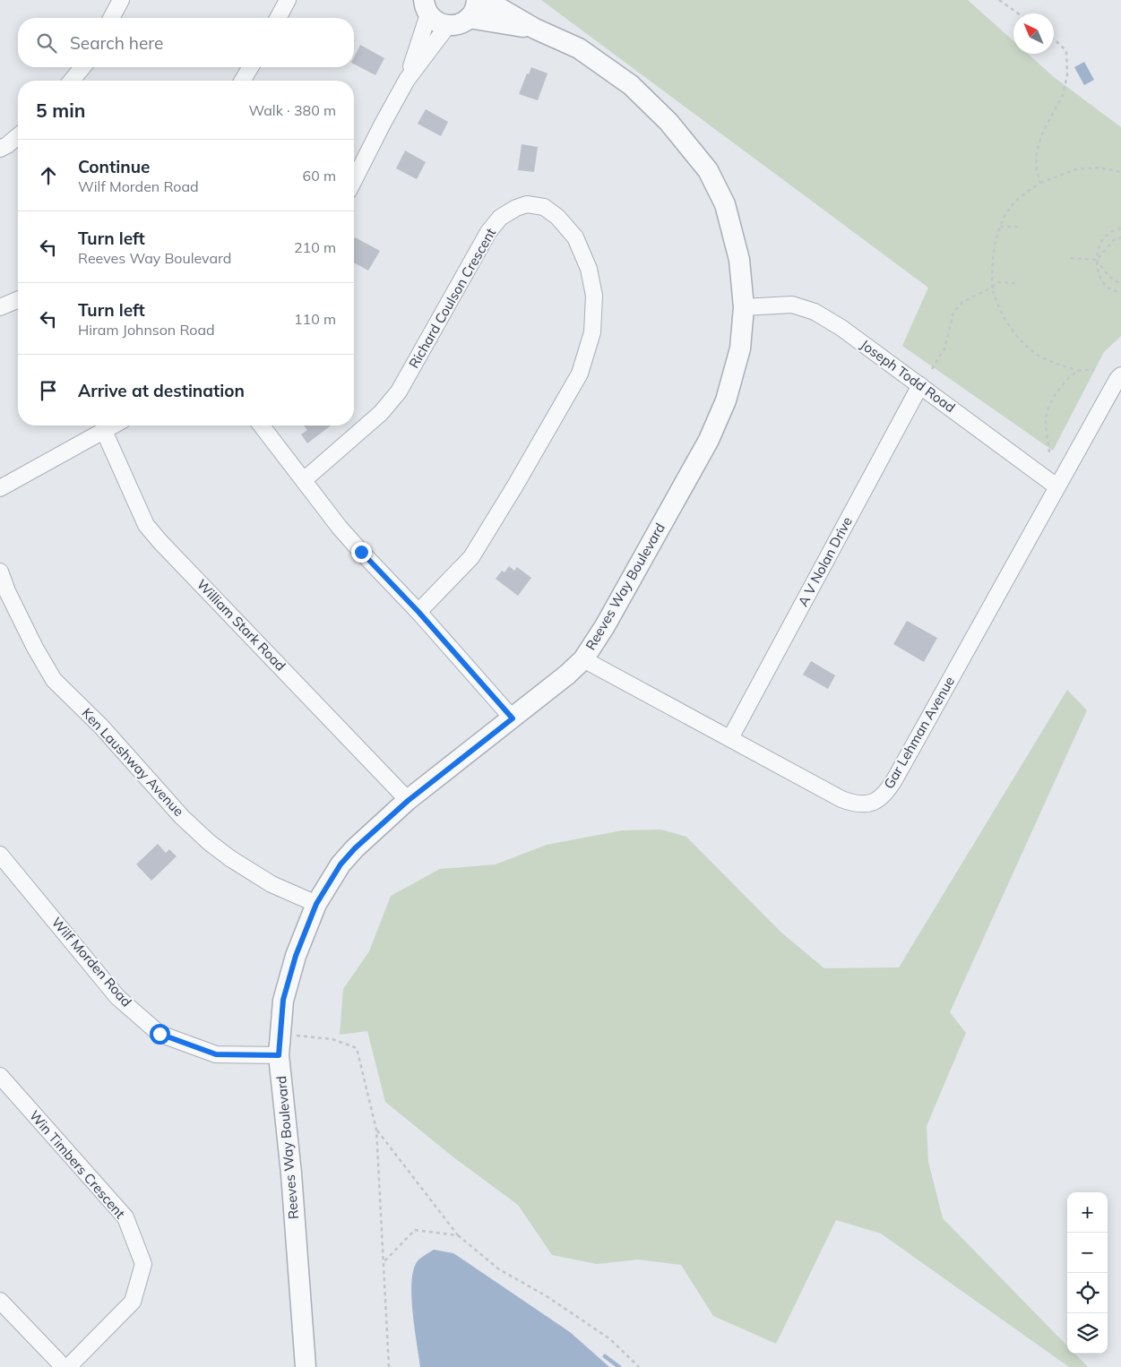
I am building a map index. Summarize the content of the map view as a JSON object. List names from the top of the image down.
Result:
{
  "streets": {
    "street": [
      "Richard Coulson Crescent",
      "Joseph Todd Road",
      "A V Nolan Drive",
      "Reeves Way Boulevard",
      "William Stark Road",
      "Gar Lehman Avenue",
      "Ken Laushway Avenue",
      "Wilf Morden Road",
      "Win Timbers Crescent"
    ]
  },
  "crossings": [
    ["Joseph Todd Road", "A V Nolan Drive"],
    ["Joseph Todd Road", "Reeves Way Boulevard"],
    ["Joseph Todd Road", "Gar Lehman Avenue"],
    ["A V Nolan Drive", "Gar Lehman Avenue"],
    ["Reeves Way Boulevard", "William Stark Road"],
    ["Reeves Way Boulevard", "Gar Lehman Avenue"],
    ["Reeves Way Boulevard", "Ken Laushway Avenue"],
    ["Reeves Way Boulevard", "Wilf Morden Road"]
  ],
  "north": "top left",
  "page": {
    "search": "Search here",
    "heading": ["5 min", "Walk · 380 m"],
    "list": [
      ["Continue", "Wilf Morden Road", "60 m"],
      ["Turn left", "Reeves Way Boulevard", "210 m"],
      ["Turn left", "Hiram Johnson Road", "110 m"],
      "Arrive at destination"
    ],
    "map_buttons": ["+", "−"]
  }
}
